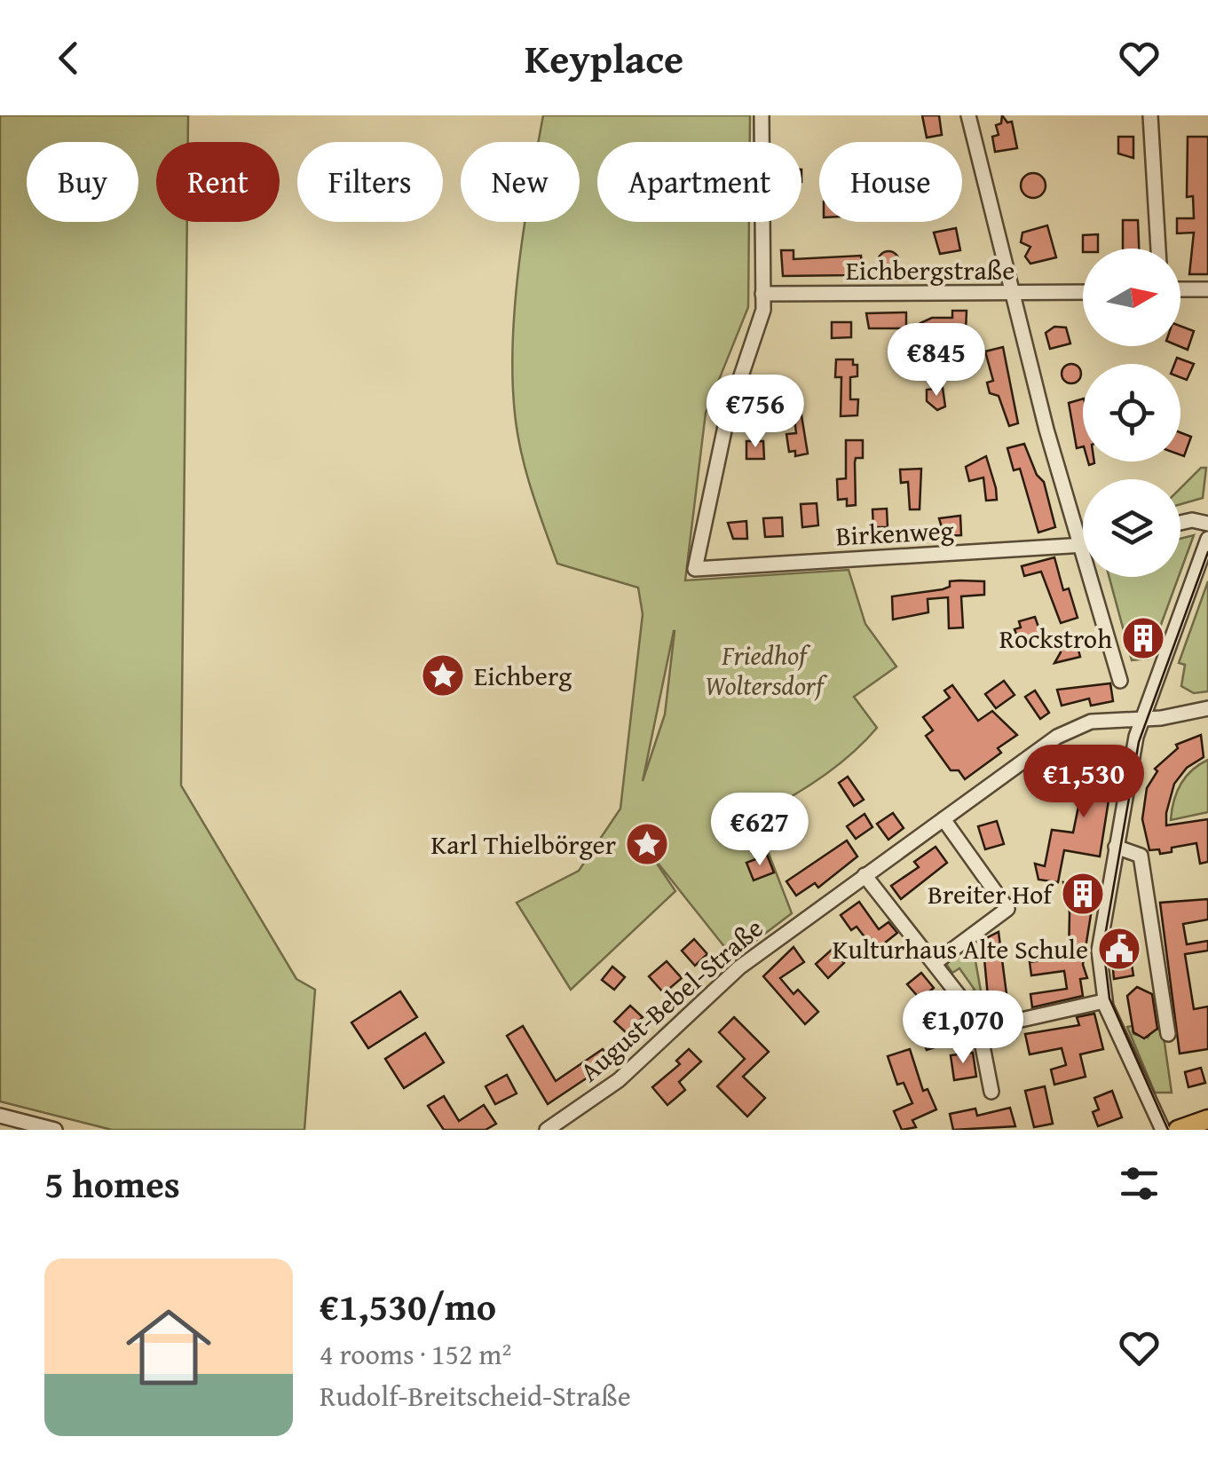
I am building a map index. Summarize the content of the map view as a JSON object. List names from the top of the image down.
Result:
{
  "streets": {
    "street": ["Eichbergstraße", "Birkenweg", "August-Bebel-Straße"]
  },
  "crossings": [
    ["Eichbergstraße", "Birkenweg"]
  ],
  "parks": ["Friedhof Woltersdorf"],
  "places": {
    "building": ["Rockstroh", "Breiter Hof"],
    "place": ["Eichberg", "Karl Thielbörger"],
    "public building": ["Kulturhaus Alte Schule"]
  },
  "north": "right",
  "page": {
    "header": "Keyplace",
    "chip": [
      "Buy",
      "Rent",
      "Filters",
      "New",
      "Apartment",
      "House"
    ],
    "price": [
      "€845",
      "€756",
      "€1,530",
      "€627",
      "€1,070"
    ],
    "heading": "5 homes",
    "list": [
      {
        "name": "€1,530/mo",
        "note": "4 rooms · 152 m² · Rudolf-Breitscheid-Straße"
      }
    ]
  }
}
